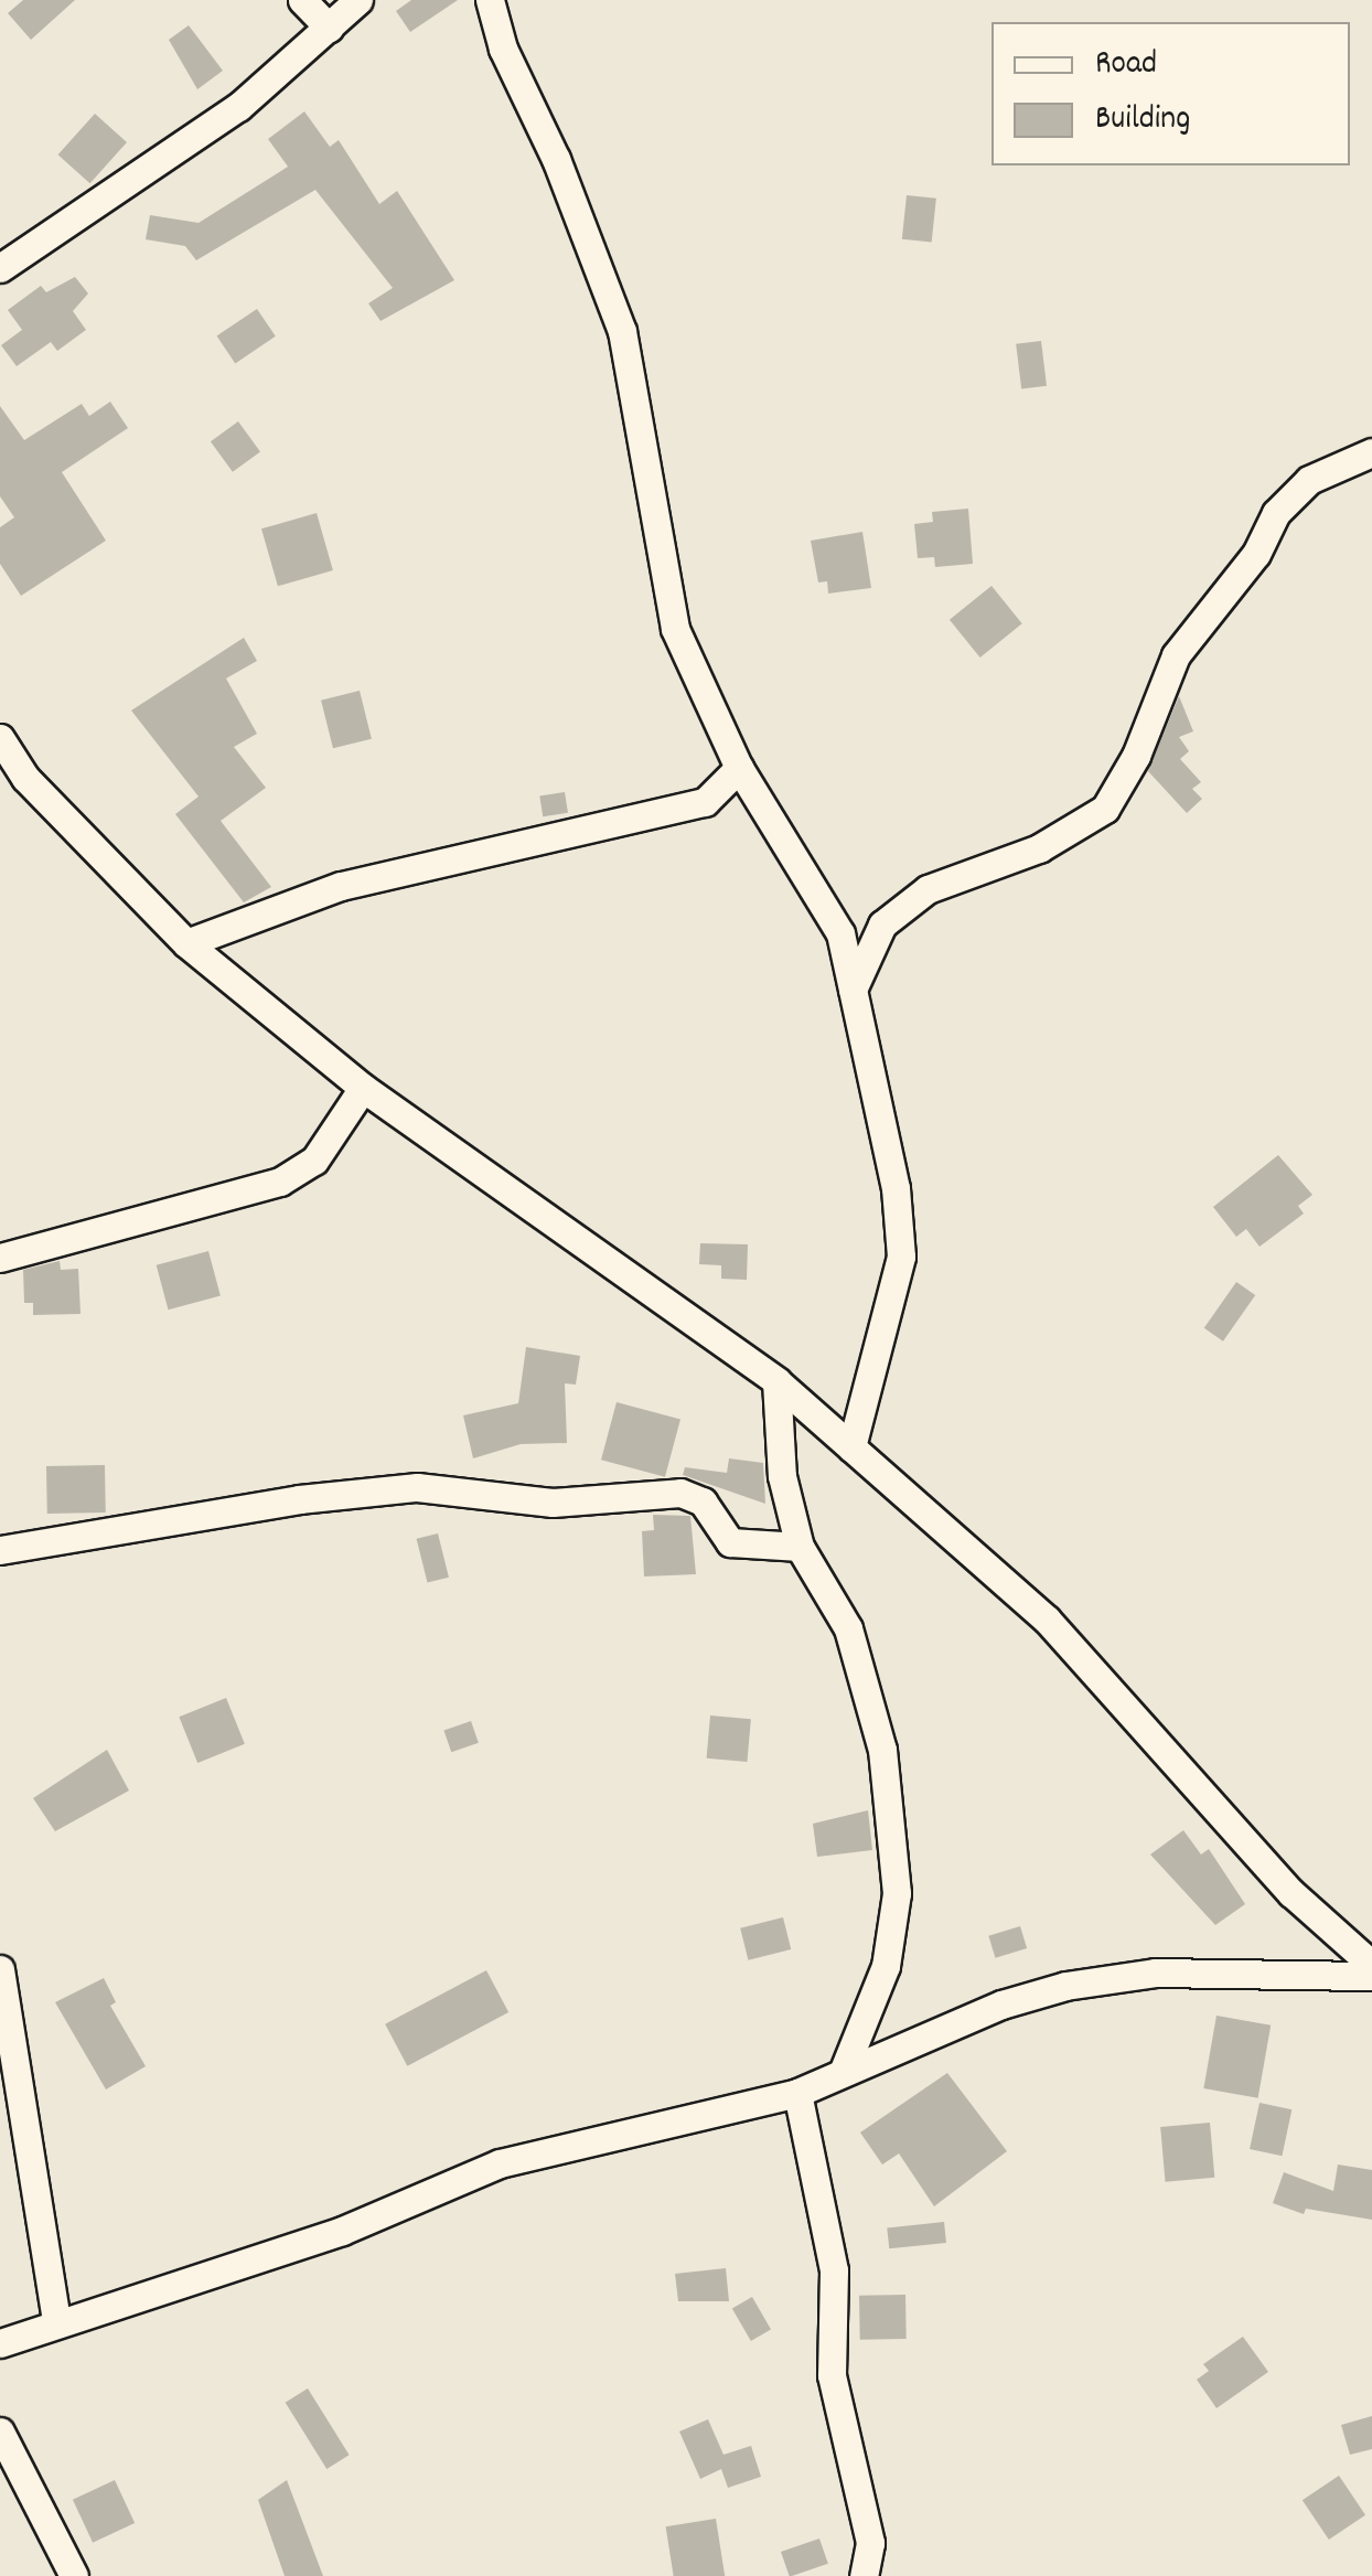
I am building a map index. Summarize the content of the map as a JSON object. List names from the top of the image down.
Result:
{
  "legend": ["Road", "Building"]
}
